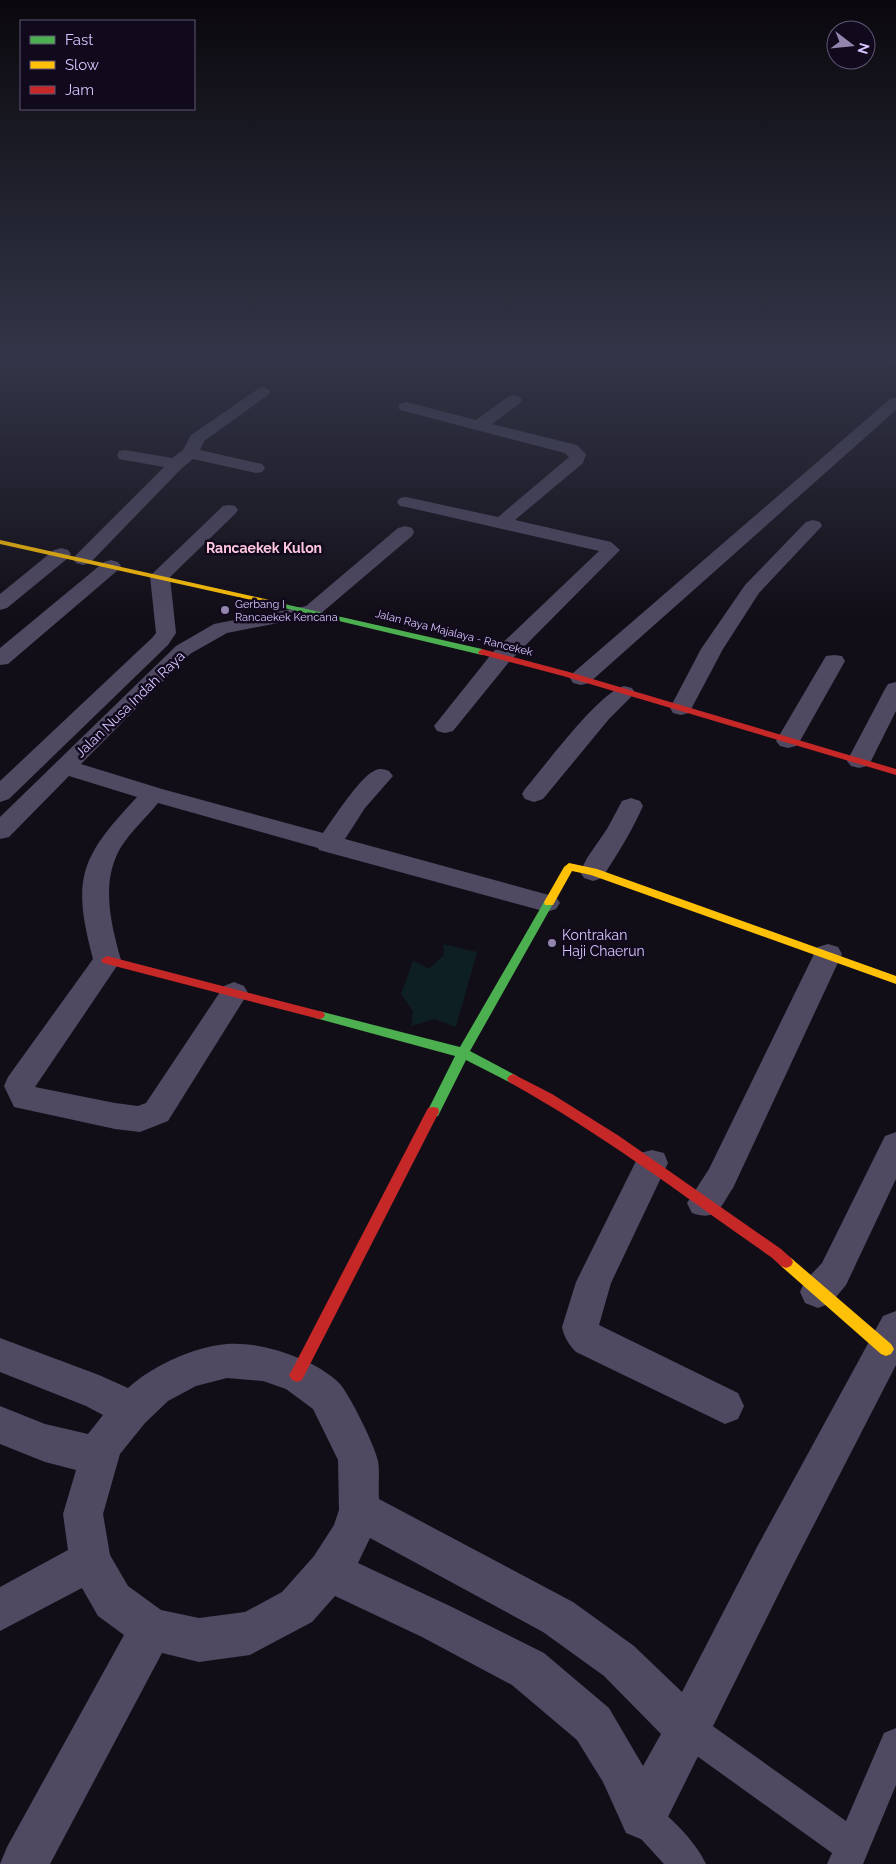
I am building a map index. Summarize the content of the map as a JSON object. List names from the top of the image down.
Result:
{
  "streets": {
    "street": ["Jalan Raya Majalaya - Rancekek", "Jalan Nusa Indah Raya"]
  },
  "crossings": [
    ["Jalan Raya Majalaya - Rancekek", "Jalan Nusa Indah Raya"]
  ],
  "districts": ["Rancaekek Kulon"],
  "places": ["Gerbang I Rancaekek Kencana", "Kontrakan Haji Chaerun"],
  "legend": ["Fast", "Slow", "Jam"],
  "north": "right"
}
